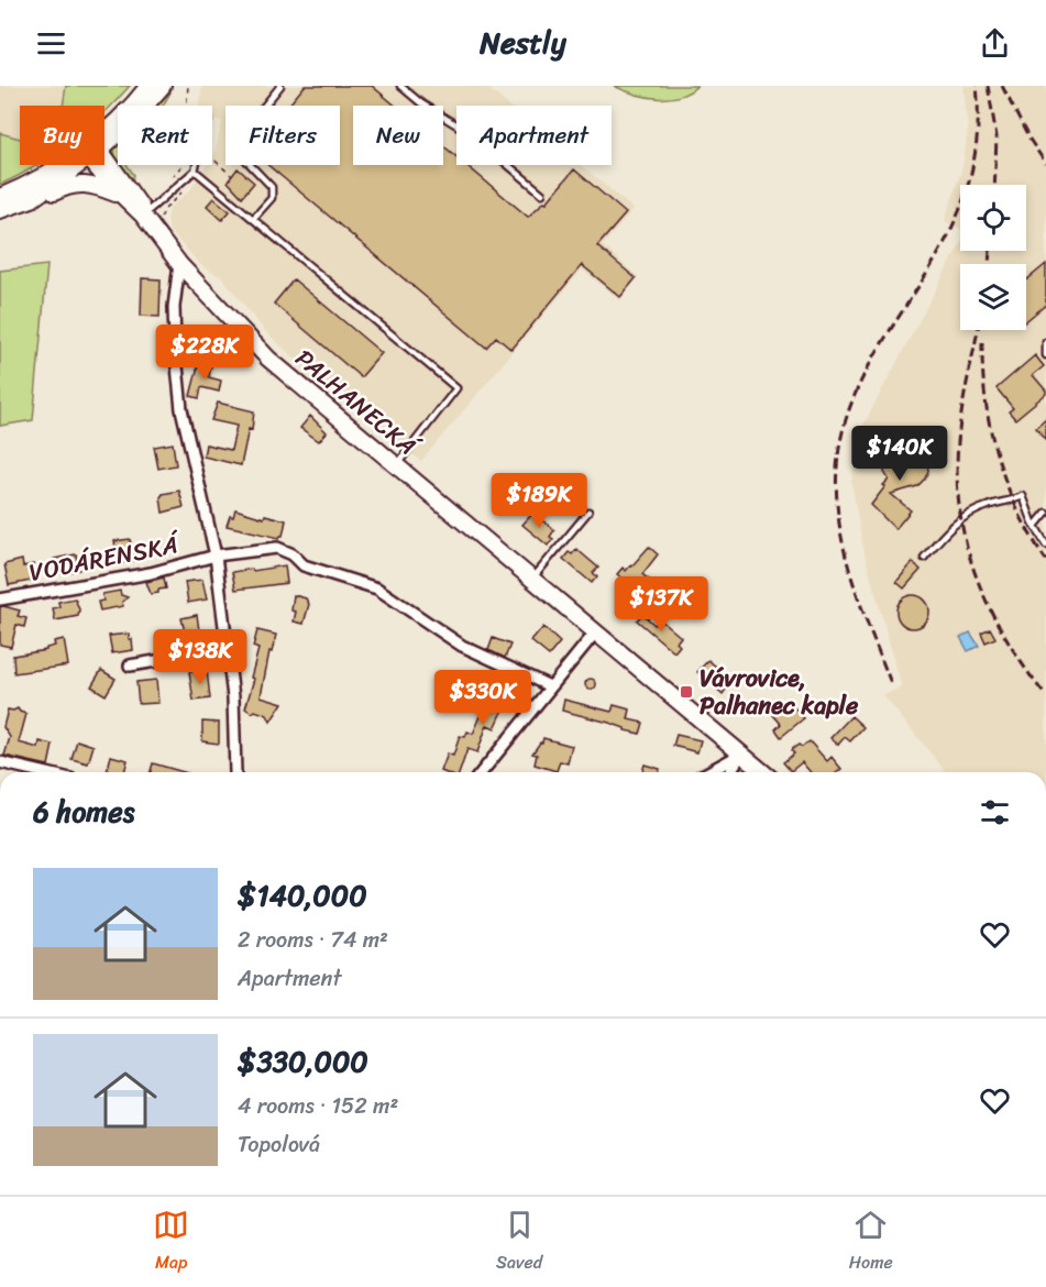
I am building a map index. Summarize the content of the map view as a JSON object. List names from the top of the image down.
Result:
{
  "streets": {
    "street": ["PALHANECKÁ", "VODÁRENSKÁ"]
  },
  "crossings": [
    ["PALHANECKÁ", "VODÁRENSKÁ"]
  ],
  "places": {
    "transit": ["Vávrovice, Palhanec kaple"]
  },
  "page": {
    "header": "Nestly",
    "chip": [
      "Buy",
      "Rent",
      "Filters",
      "New",
      "Apartment"
    ],
    "price": [
      "$228K",
      "$140K",
      "$189K",
      "$137K",
      "$138K",
      "$330K"
    ],
    "heading": "6 homes",
    "list": [
      {
        "name": "$140,000",
        "note": "2 rooms · 74 m² · Apartment"
      },
      {
        "name": "$330,000",
        "note": "4 rooms · 152 m² · Topolová"
      }
    ],
    "tabs": ["Map", "Saved", "Home"]
  }
}
